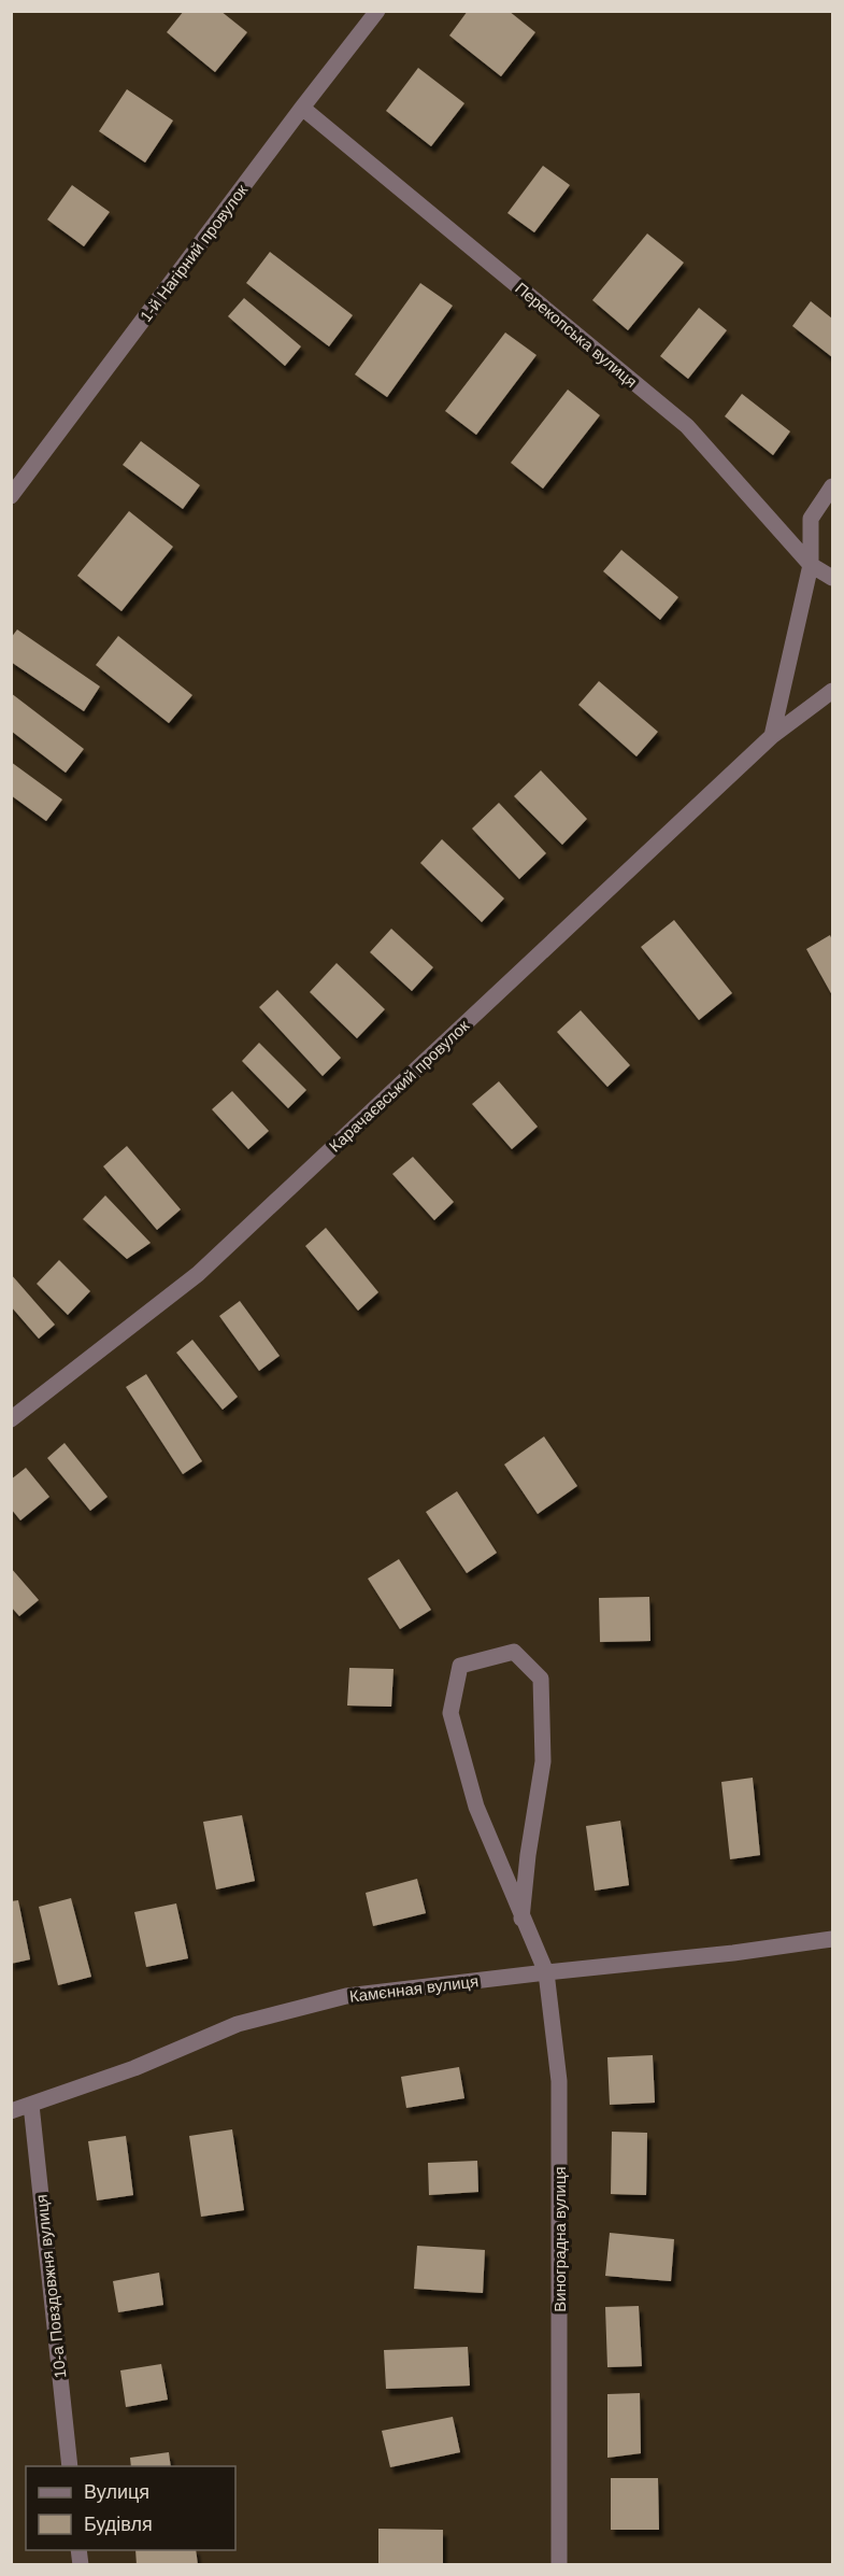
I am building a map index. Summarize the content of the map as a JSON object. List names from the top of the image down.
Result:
{
  "streets": {
    "street": [
      "1-й Нагірний провулок",
      "Перекопська вулиця",
      "Карачаєвський провулок",
      "Камєнная вулиця",
      "Виноградна вулиця",
      "10-а Повздовжня вулиця"
    ]
  },
  "crossings": [
    ["1-й Нагірний провулок", "Перекопська вулиця"],
    ["Камєнная вулиця", "Виноградна вулиця"],
    ["Камєнная вулиця", "10-а Повздовжня вулиця"]
  ],
  "legend": ["Вулиця", "Будівля"]
}
